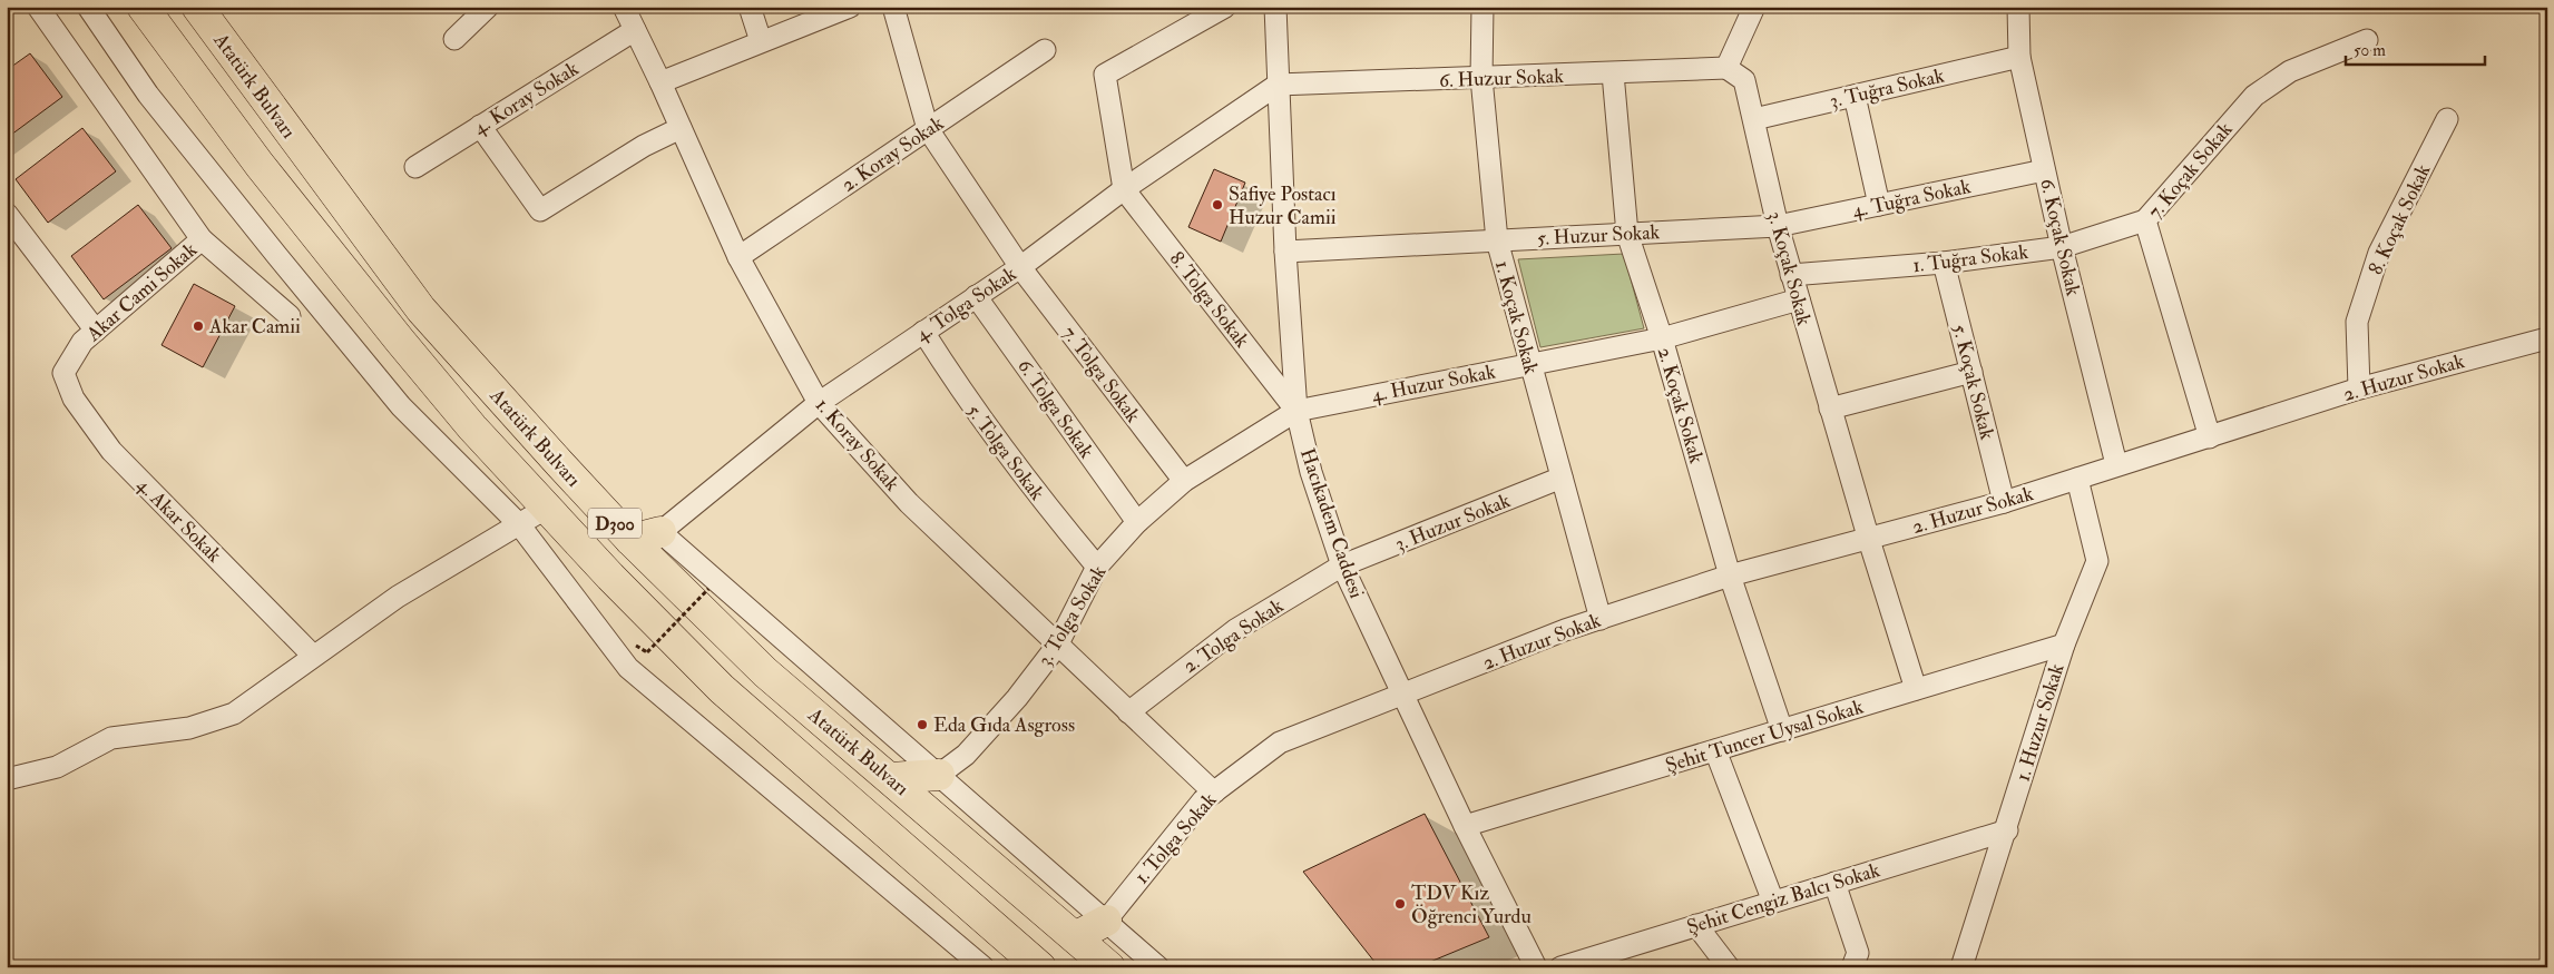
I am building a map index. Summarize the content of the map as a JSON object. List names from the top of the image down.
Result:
{
  "streets": {
    "highway": ["Atatürk Bulvarı", "D300"],
    "street": [
      "6. Huzur Sokak",
      "3. Tuğra Sokak",
      "4. Koray Sokak",
      "2. Koray Sokak",
      "7. Koçak Sokak",
      "4. Tuğra Sokak",
      "8. Koçak Sokak",
      "5. Huzur Sokak",
      "6. Koçak Sokak",
      "1. Tuğra Sokak",
      "3. Koçak Sokak",
      "Akar Cami Sokak",
      "8. Tolga Sokak",
      "4. Tolga Sokak",
      "1. Koçak Sokak",
      "7. Tolga Sokak",
      "2. Huzur Sokak",
      "5. Koçak Sokak",
      "4. Huzur Sokak",
      "2. Koçak Sokak",
      "6. Tolga Sokak",
      "1. Koray Sokak",
      "5. Tolga Sokak",
      "4. Akar Sokak",
      "3. Huzur Sokak",
      "Hacıkadem Caddesi",
      "3. Tolga Sokak",
      "2. Tolga Sokak",
      "1. Huzur Sokak",
      "Şehit Tuncer Uysal Sokak",
      "1. Tolga Sokak",
      "Şehit Cengiz Balcı Sokak"
    ]
  },
  "crossings": [
    ["6. Huzur Sokak", "3. Koçak Sokak"],
    ["6. Huzur Sokak", "4. Tolga Sokak"],
    ["6. Huzur Sokak", "1. Koçak Sokak"],
    ["6. Huzur Sokak", "2. Koçak Sokak"],
    ["6. Huzur Sokak", "Hacıkadem Caddesi"],
    ["3. Tuğra Sokak", "6. Koçak Sokak"],
    ["3. Tuğra Sokak", "3. Koçak Sokak"],
    ["4. Koray Sokak", "1. Koray Sokak"],
    ["2. Koray Sokak", "7. Tolga Sokak"],
    ["2. Koray Sokak", "1. Koray Sokak"],
    ["7. Koçak Sokak", "1. Tuğra Sokak"],
    ["7. Koçak Sokak", "2. Huzur Sokak"],
    ["4. Tuğra Sokak", "5. Huzur Sokak"],
    ["4. Tuğra Sokak", "6. Koçak Sokak"],
    ["4. Tuğra Sokak", "3. Koçak Sokak"],
    ["8. Koçak Sokak", "2. Huzur Sokak"],
    ["5. Huzur Sokak", "3. Koçak Sokak"],
    ["5. Huzur Sokak", "1. Koçak Sokak"],
    ["5. Huzur Sokak", "2. Koçak Sokak"],
    ["5. Huzur Sokak", "Hacıkadem Caddesi"],
    ["6. Koçak Sokak", "1. Tuğra Sokak"],
    ["6. Koçak Sokak", "2. Huzur Sokak"],
    ["1. Tuğra Sokak", "3. Koçak Sokak"],
    ["1. Tuğra Sokak", "5. Koçak Sokak"],
    ["3. Koçak Sokak", "2. Huzur Sokak"],
    ["3. Koçak Sokak", "4. Huzur Sokak"],
    ["3. Koçak Sokak", "Şehit Tuncer Uysal Sokak"],
    ["Akar Cami Sokak", "4. Akar Sokak"],
    ["8. Tolga Sokak", "4. Tolga Sokak"],
    ["8. Tolga Sokak", "4. Huzur Sokak"],
    ["8. Tolga Sokak", "Hacıkadem Caddesi"],
    ["8. Tolga Sokak", "3. Tolga Sokak"],
    ["4. Tolga Sokak", "7. Tolga Sokak"],
    ["4. Tolga Sokak", "6. Tolga Sokak"],
    ["4. Tolga Sokak", "1. Koray Sokak"],
    ["4. Tolga Sokak", "5. Tolga Sokak"],
    ["4. Tolga Sokak", "Hacıkadem Caddesi"],
    ["1. Koçak Sokak", "2. Huzur Sokak"],
    ["1. Koçak Sokak", "4. Huzur Sokak"],
    ["1. Koçak Sokak", "3. Huzur Sokak"],
    ["7. Tolga Sokak", "3. Tolga Sokak"],
    ["2. Huzur Sokak", "5. Koçak Sokak"],
    ["2. Huzur Sokak", "2. Koçak Sokak"],
    ["2. Huzur Sokak", "Hacıkadem Caddesi"],
    ["2. Huzur Sokak", "1. Huzur Sokak"],
    ["2. Huzur Sokak", "1. Tolga Sokak"],
    ["4. Huzur Sokak", "2. Koçak Sokak"],
    ["4. Huzur Sokak", "Hacıkadem Caddesi"],
    ["4. Huzur Sokak", "3. Tolga Sokak"],
    ["2. Koçak Sokak", "Şehit Tuncer Uysal Sokak"],
    ["6. Tolga Sokak", "3. Tolga Sokak"],
    ["1. Koray Sokak", "3. Tolga Sokak"],
    ["1. Koray Sokak", "2. Tolga Sokak"],
    ["1. Koray Sokak", "1. Tolga Sokak"],
    ["5. Tolga Sokak", "3. Tolga Sokak"],
    ["3. Huzur Sokak", "Hacıkadem Caddesi"],
    ["3. Huzur Sokak", "2. Tolga Sokak"],
    ["Hacıkadem Caddesi", "3. Tolga Sokak"],
    ["Hacıkadem Caddesi", "2. Tolga Sokak"],
    ["Hacıkadem Caddesi", "Şehit Tuncer Uysal Sokak"],
    ["Hacıkadem Caddesi", "1. Tolga Sokak"],
    ["1. Huzur Sokak", "Şehit Tuncer Uysal Sokak"],
    ["1. Huzur Sokak", "Şehit Cengiz Balcı Sokak"]
  ],
  "places": [
    "Safiye Postacı Huzur Camii",
    "Akar Camii",
    "Eda Gıda Asgross",
    "TDV Kız Öğrenci Yurdu"
  ],
  "scale_bar": "50 m"
}
